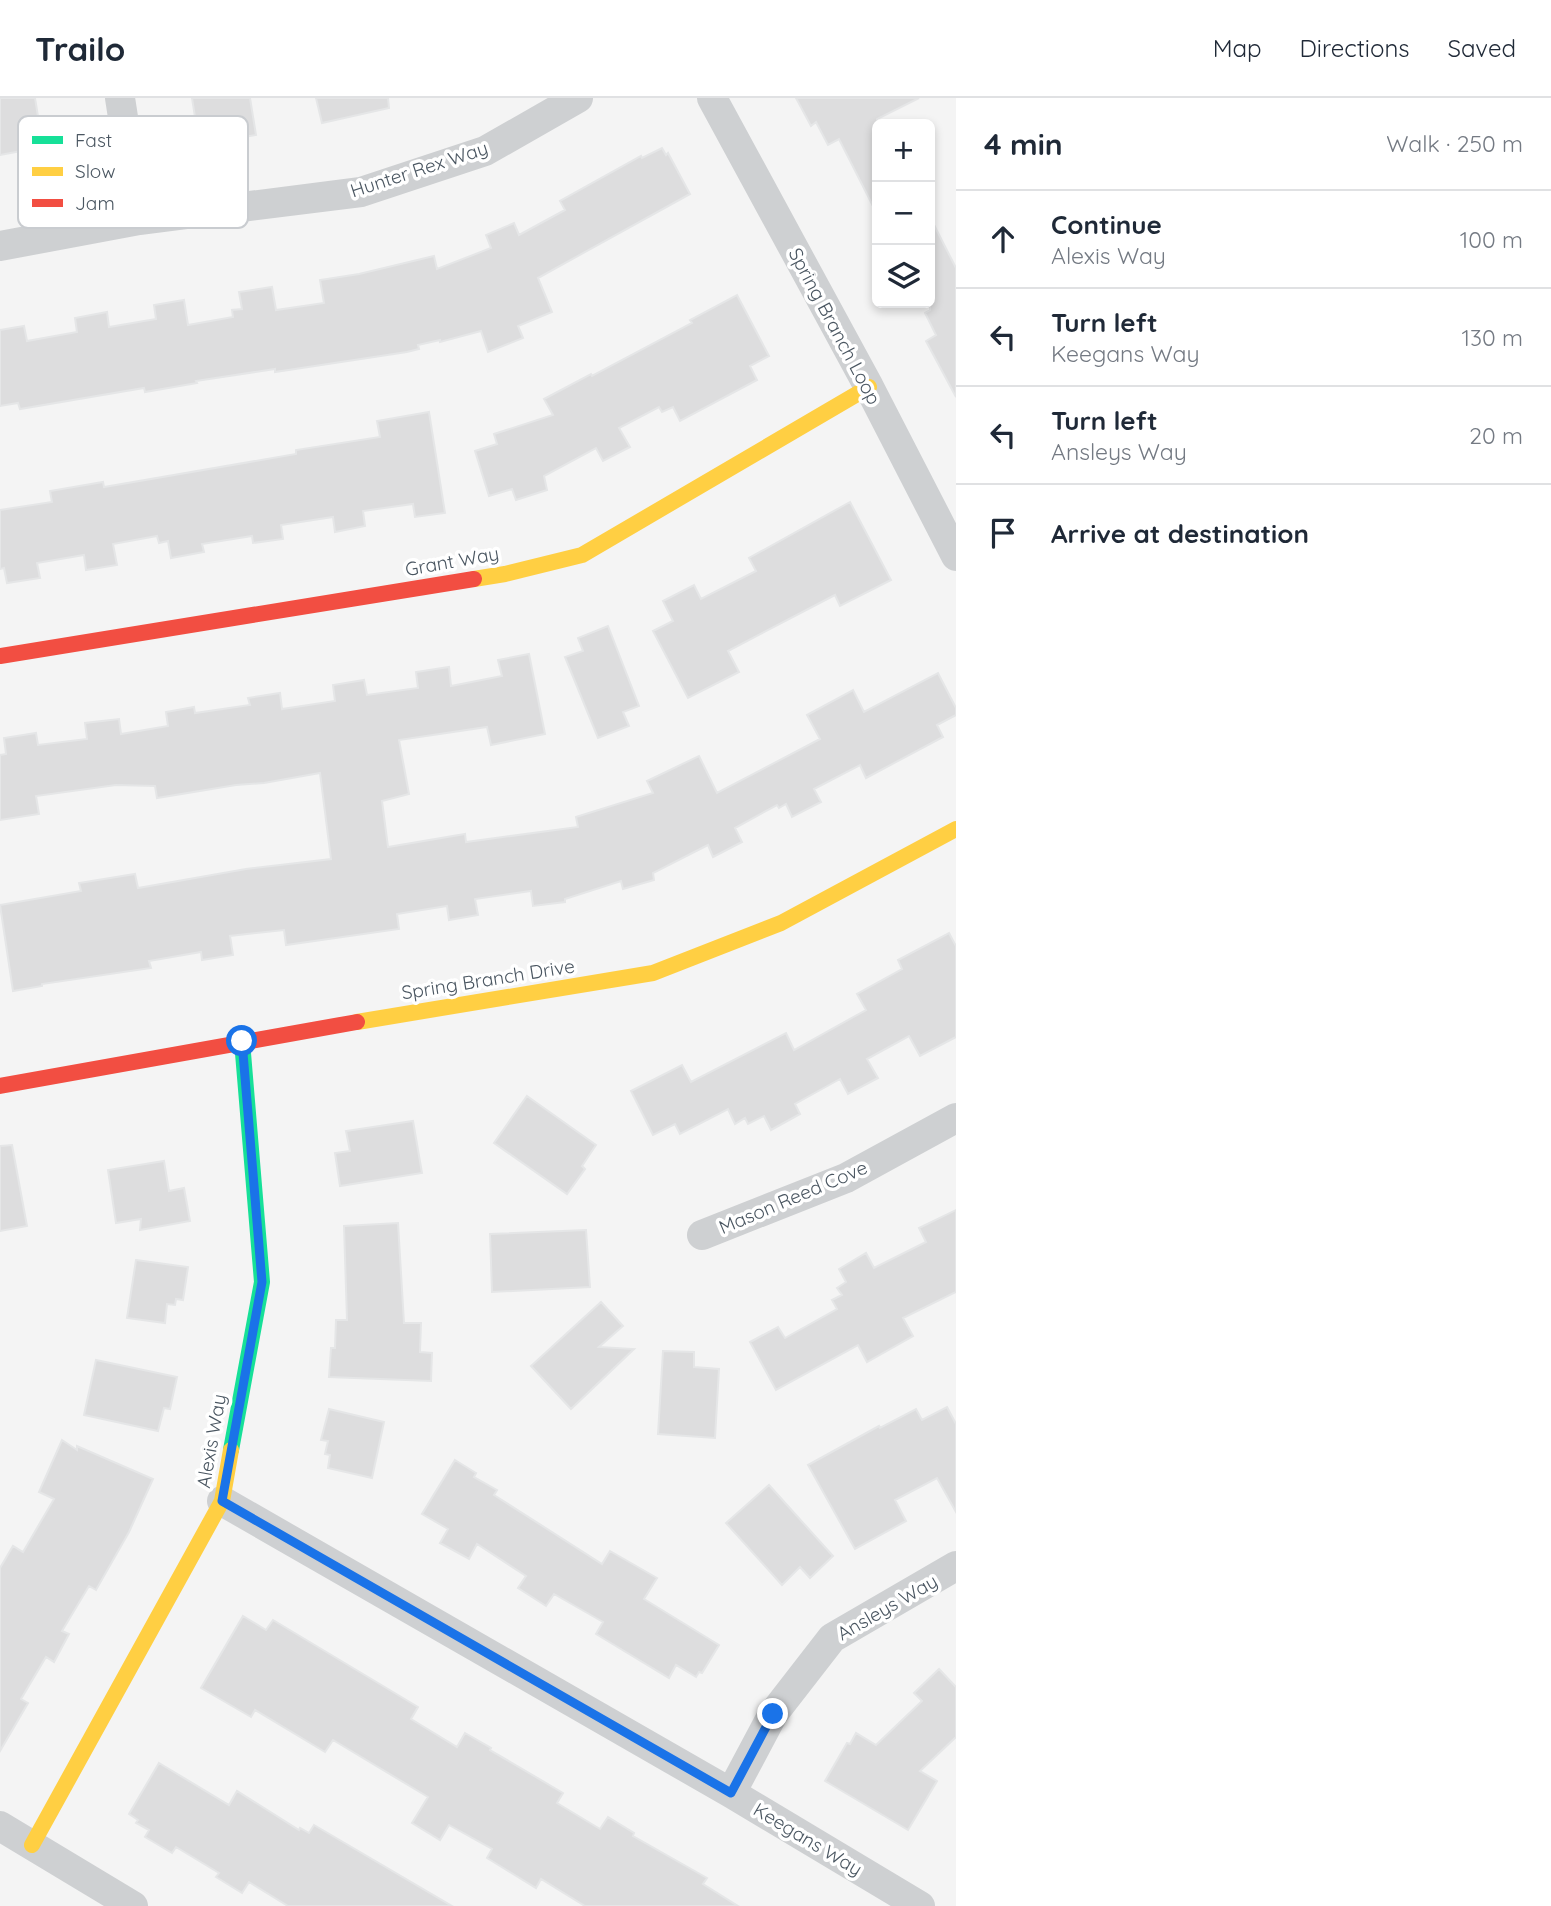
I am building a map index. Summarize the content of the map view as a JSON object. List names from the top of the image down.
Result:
{
  "streets": {
    "street": [
      "Hunter Rex Way",
      "Spring Branch Loop",
      "Grant Way",
      "Spring Branch Drive",
      "Mason Reed Cove",
      "Alexis Way",
      "Ansleys Way",
      "Keegans Way"
    ]
  },
  "crossings": [
    ["Spring Branch Loop", "Grant Way"],
    ["Spring Branch Drive", "Alexis Way"],
    ["Alexis Way", "Keegans Way"],
    ["Ansleys Way", "Keegans Way"]
  ],
  "legend": ["Fast", "Slow", "Jam"],
  "page": {
    "header": "Trailo",
    "nav": ["Map", "Directions", "Saved"],
    "heading": ["4 min", "Walk · 250 m"],
    "map_buttons": ["+", "−"],
    "list": [
      ["Continue", "Alexis Way", "100 m"],
      ["Turn left", "Keegans Way", "130 m"],
      ["Turn left", "Ansleys Way", "20 m"],
      "Arrive at destination"
    ]
  }
}
